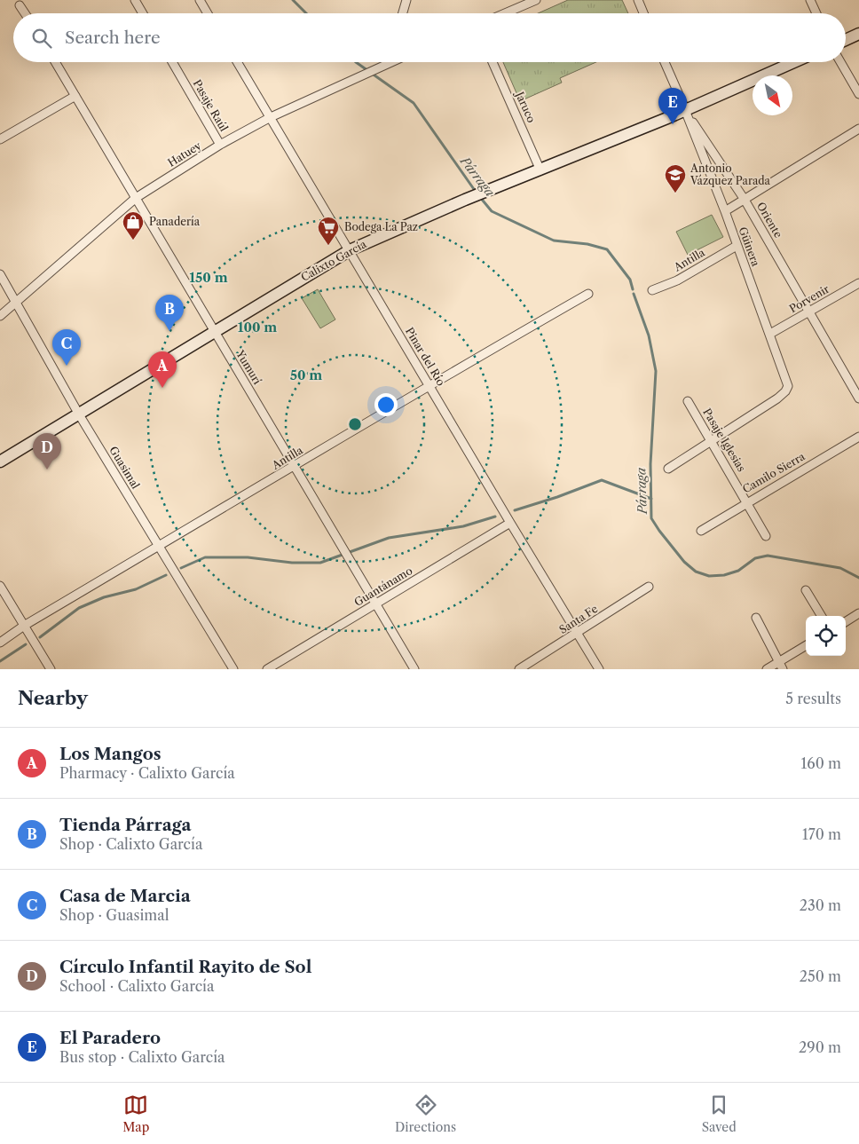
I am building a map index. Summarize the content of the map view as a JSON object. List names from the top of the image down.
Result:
{
  "streets": {
    "main road": ["Calixto García"],
    "street": [
      "Pasaje Raúl",
      "Jaruco",
      "Hatuey",
      "Oriente",
      "Güinera",
      "Antilla",
      "Porvenir",
      "Pinar del Río",
      "Yumurí",
      "Pasaje Iglesias",
      "Guasimal",
      "Camilo Sierra",
      "Guantánamo",
      "Santa Fe"
    ]
  },
  "crossings": [
    ["Pasaje Raúl", "Hatuey"],
    ["Jaruco", "Calixto García"],
    ["Hatuey", "Pinar del Río"],
    ["Hatuey", "Yumurí"],
    ["Hatuey", "Guasimal"],
    ["Oriente", "Güinera"],
    ["Oriente", "Calixto García"],
    ["Oriente", "Porvenir"],
    ["Güinera", "Antilla"],
    ["Güinera", "Calixto García"],
    ["Güinera", "Porvenir"],
    ["Güinera", "Pasaje Iglesias"],
    ["Antilla", "Pinar del Río"],
    ["Antilla", "Yumurí"],
    ["Antilla", "Guasimal"],
    ["Calixto García", "Pinar del Río"],
    ["Calixto García", "Yumurí"],
    ["Calixto García", "Guasimal"],
    ["Pinar del Río", "Guantánamo"],
    ["Pinar del Río", "Santa Fe"],
    ["Yumurí", "Guantánamo"],
    ["Pasaje Iglesias", "Camilo Sierra"]
  ],
  "water": ["Párraga"],
  "places": {
    "school or university": ["Antonio Vázquez Parada"],
    "shop": ["Panadería"],
    "supermarket": ["Bodega La Paz"]
  },
  "north": "bottom right",
  "page": {
    "search": "Search here",
    "pins": [
      "E",
      "B",
      "C",
      "A",
      "D"
    ],
    "heading": ["Nearby", "5 results"],
    "list": [
      {
        "mark": "A",
        "name": "Los Mangos",
        "note": "Pharmacy · Calixto García",
        "value": "160 m"
      },
      {
        "mark": "B",
        "name": "Tienda Párraga",
        "note": "Shop · Calixto García",
        "value": "170 m"
      },
      {
        "mark": "C",
        "name": "Casa de Marcia",
        "note": "Shop · Guasimal",
        "value": "230 m"
      },
      {
        "mark": "D",
        "name": "Círculo Infantil Rayito de Sol",
        "note": "School · Calixto García",
        "value": "250 m"
      },
      {
        "mark": "E",
        "name": "El Paradero",
        "note": "Bus stop · Calixto García",
        "value": "290 m"
      }
    ],
    "nav": ["Map", "Directions", "Saved"]
  },
  "rings": ["150 m", "100 m", "50 m"]
}
